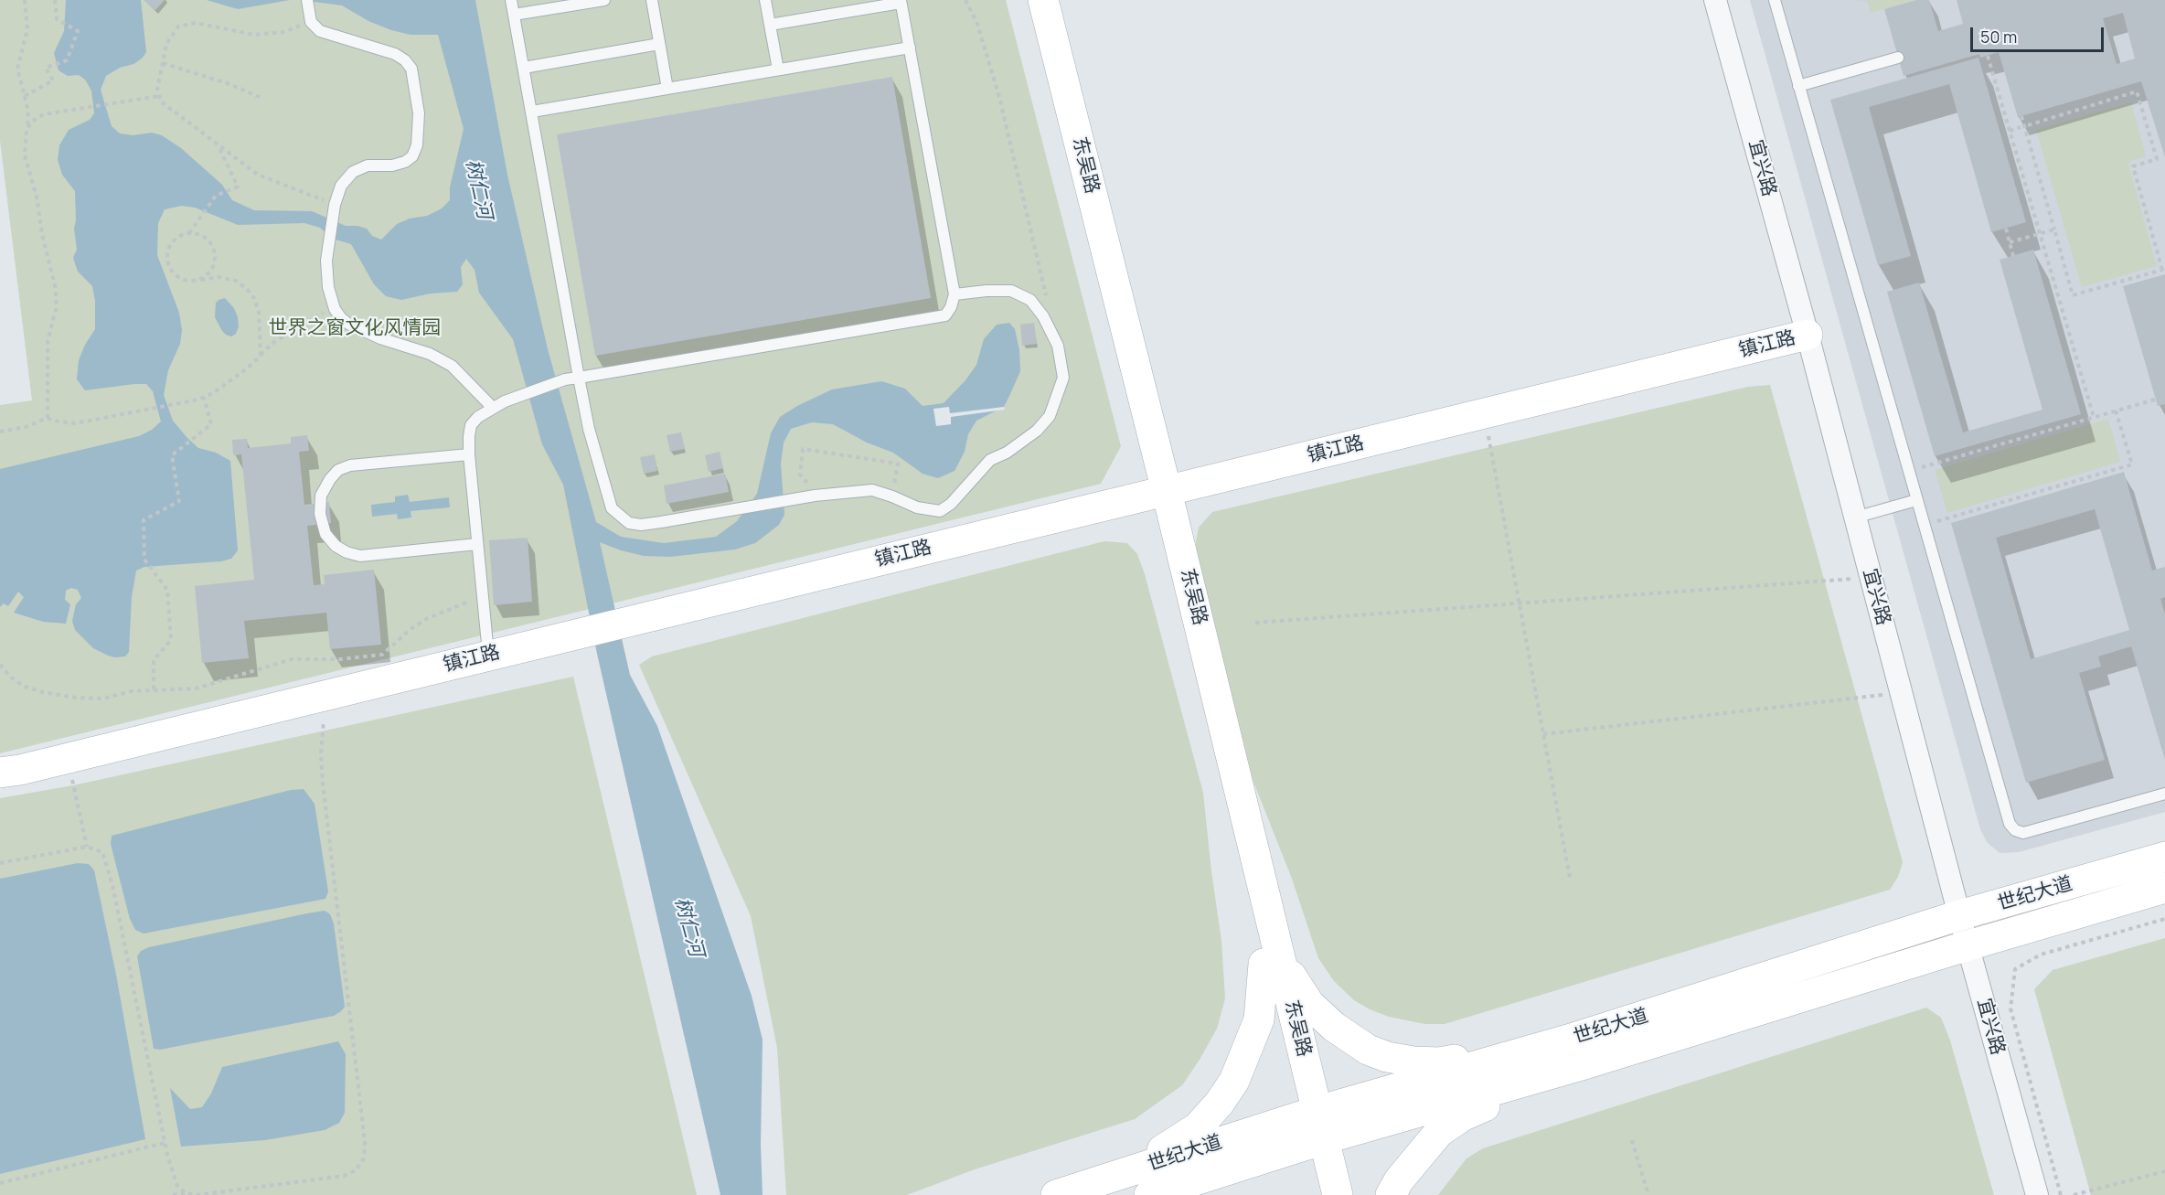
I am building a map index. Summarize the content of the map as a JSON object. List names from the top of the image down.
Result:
{
  "streets": {
    "street": [
      "东吴路",
      "宜兴路",
      "镇江路",
      "世纪大道"
    ]
  },
  "crossings": [
    ["东吴路", "镇江路"],
    ["东吴路", "世纪大道"],
    ["宜兴路", "镇江路"],
    ["宜兴路", "世纪大道"]
  ],
  "water": ["树仁河"],
  "parks": ["世界之窗文化风情园"],
  "scale_bar": "50 m"
}
